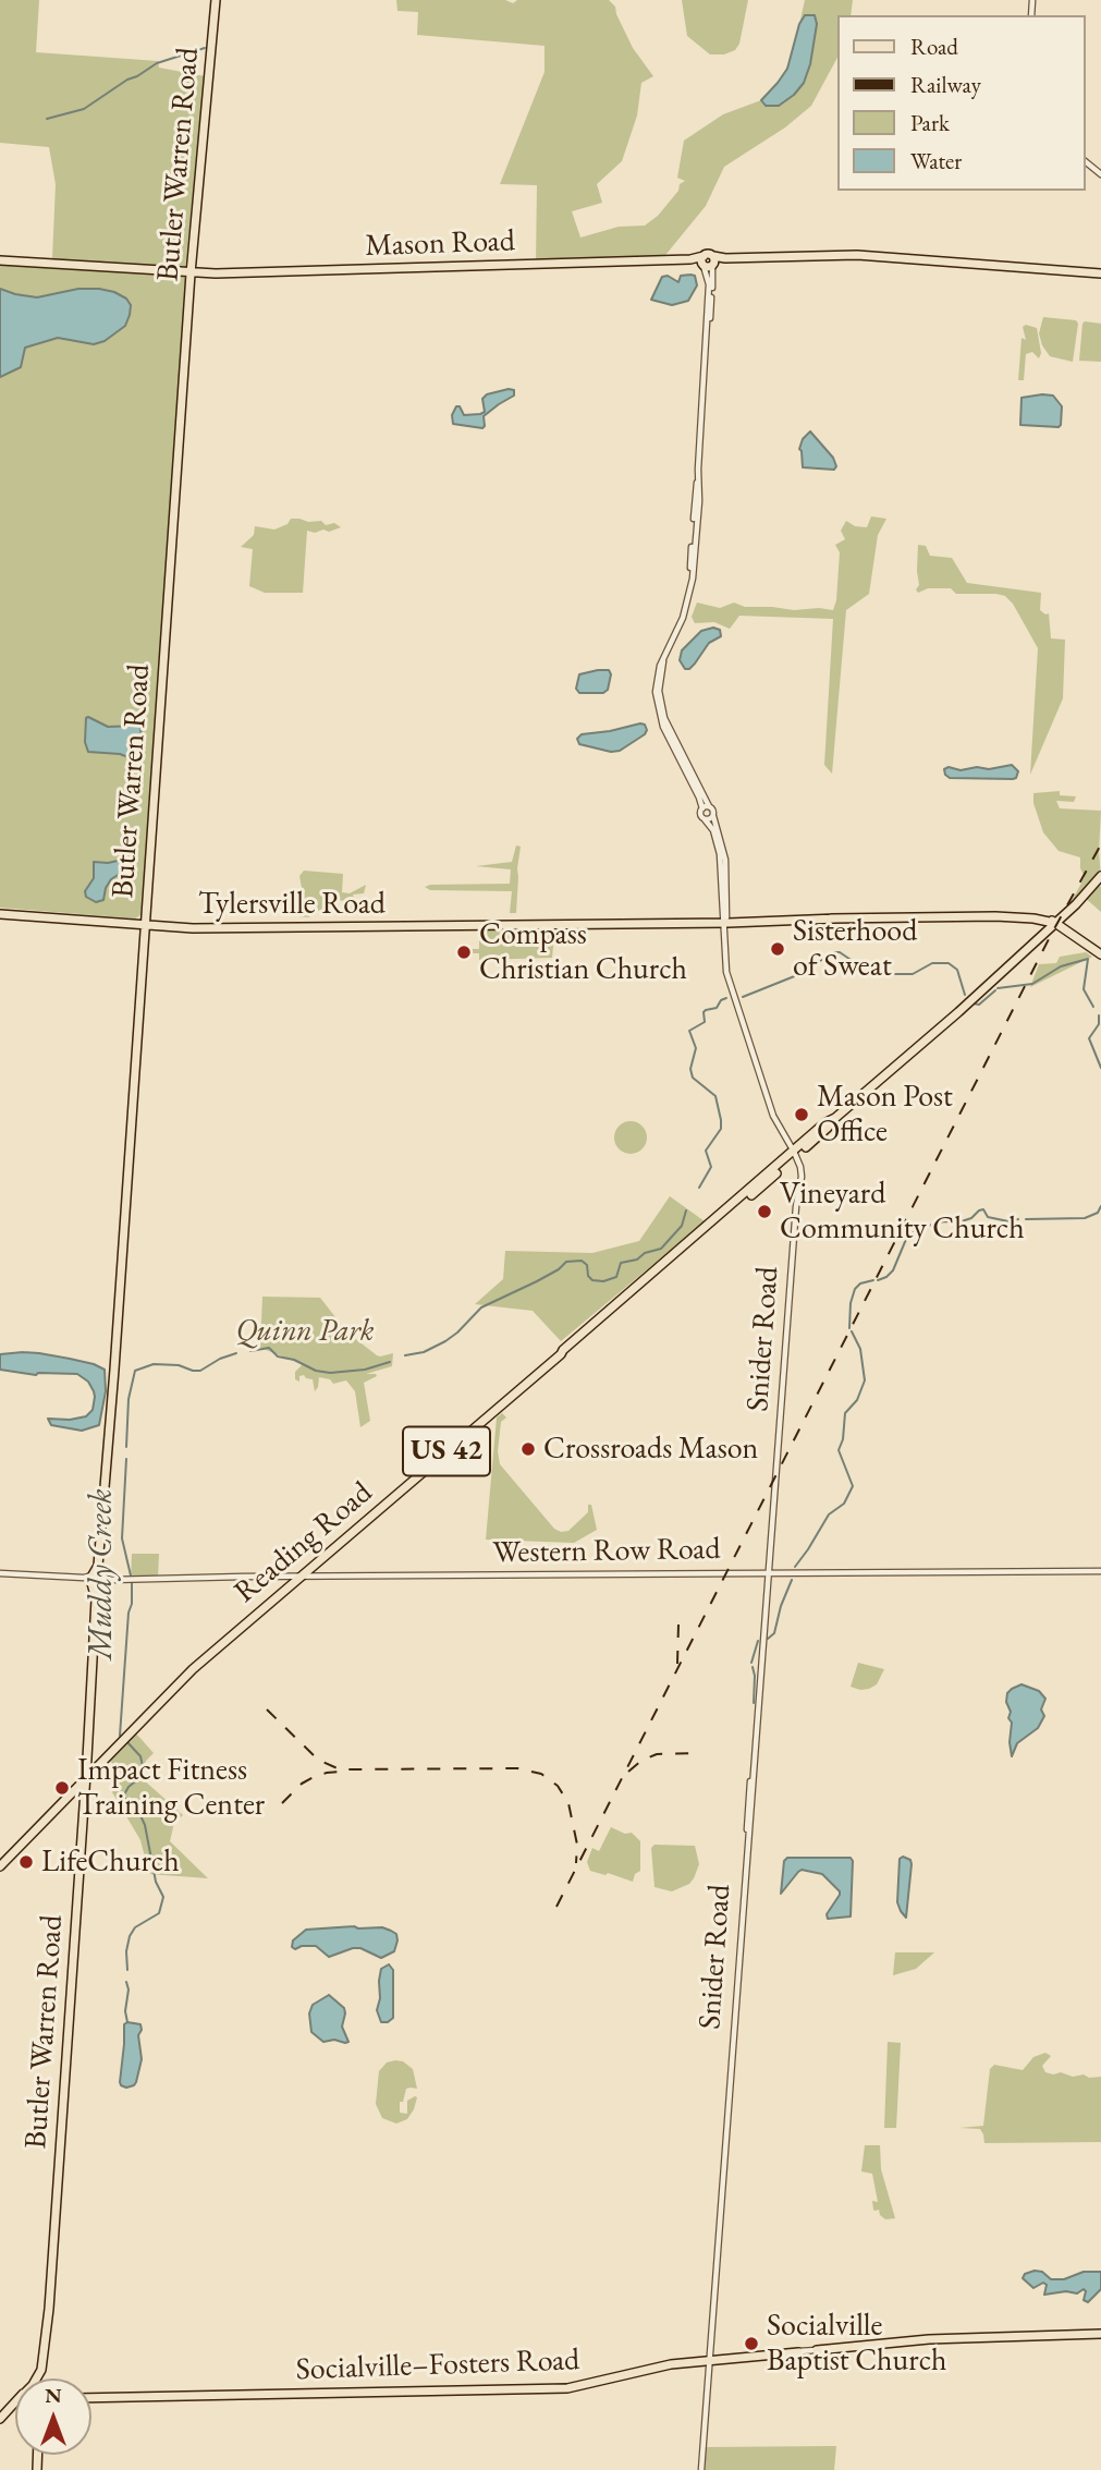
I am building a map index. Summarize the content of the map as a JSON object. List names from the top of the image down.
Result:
{
  "streets": {
    "main road": [
      "Butler Warren Road",
      "Mason Road",
      "Tylersville Road",
      "US 42",
      "Reading Road",
      "Socialville–Fosters Road"
    ],
    "street": ["Snider Road", "Western Row Road"]
  },
  "crossings": [
    ["Butler Warren Road", "Mason Road"],
    ["Butler Warren Road", "Tylersville Road"],
    ["Butler Warren Road", "US 42"],
    ["Butler Warren Road", "Reading Road"],
    ["Butler Warren Road", "Western Row Road"],
    ["Tylersville Road", "Snider Road"],
    ["Tylersville Road", "Reading Road"],
    ["Snider Road", "Reading Road"],
    ["Snider Road", "Western Row Road"],
    ["Snider Road", "Socialville–Fosters Road"],
    ["US 42", "Reading Road"],
    ["Reading Road", "Western Row Road"]
  ],
  "water": ["Muddy Creek"],
  "parks": ["Quinn Park"],
  "places": [
    "Sisterhood of Sweat",
    "Compass Christian Church",
    "Mason Post Office",
    "Vineyard Community Church",
    "Crossroads Mason",
    "Impact Fitness Training Center",
    "LifeChurch",
    "Socialville Baptist Church"
  ],
  "legend": [
    "Road",
    "Railway",
    "Park",
    "Water"
  ],
  "north": "top"
}
